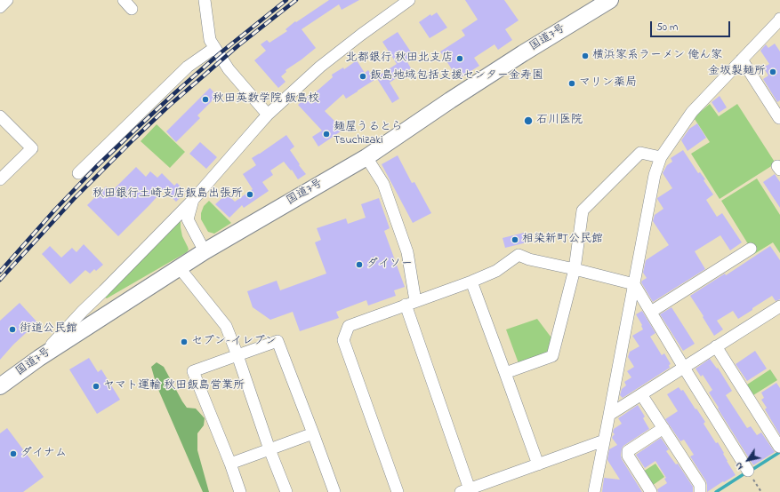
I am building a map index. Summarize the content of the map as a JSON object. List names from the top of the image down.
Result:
{
  "streets": {
    "highway": ["国道7号"]
  },
  "places": [
    "横浜家系ラーメン 俺ん家",
    "北都銀行 秋田北支店",
    "金坂製麺所",
    "飯島地域包括支援センター金寿園",
    "マリン薬局",
    "秋田英数学院 飯島校",
    "石川医院",
    "麺屋うるとら Tsuchizaki",
    "秋田銀行土崎支店飯島出張所",
    "相染新町公民館",
    "ダイソー",
    "街道公民館",
    "セブン-イレブン",
    "ヤマト運輸 秋田飯島営業所",
    "ダイナム"
  ],
  "scale_bar": "50 m",
  "north": "bottom left"
}
